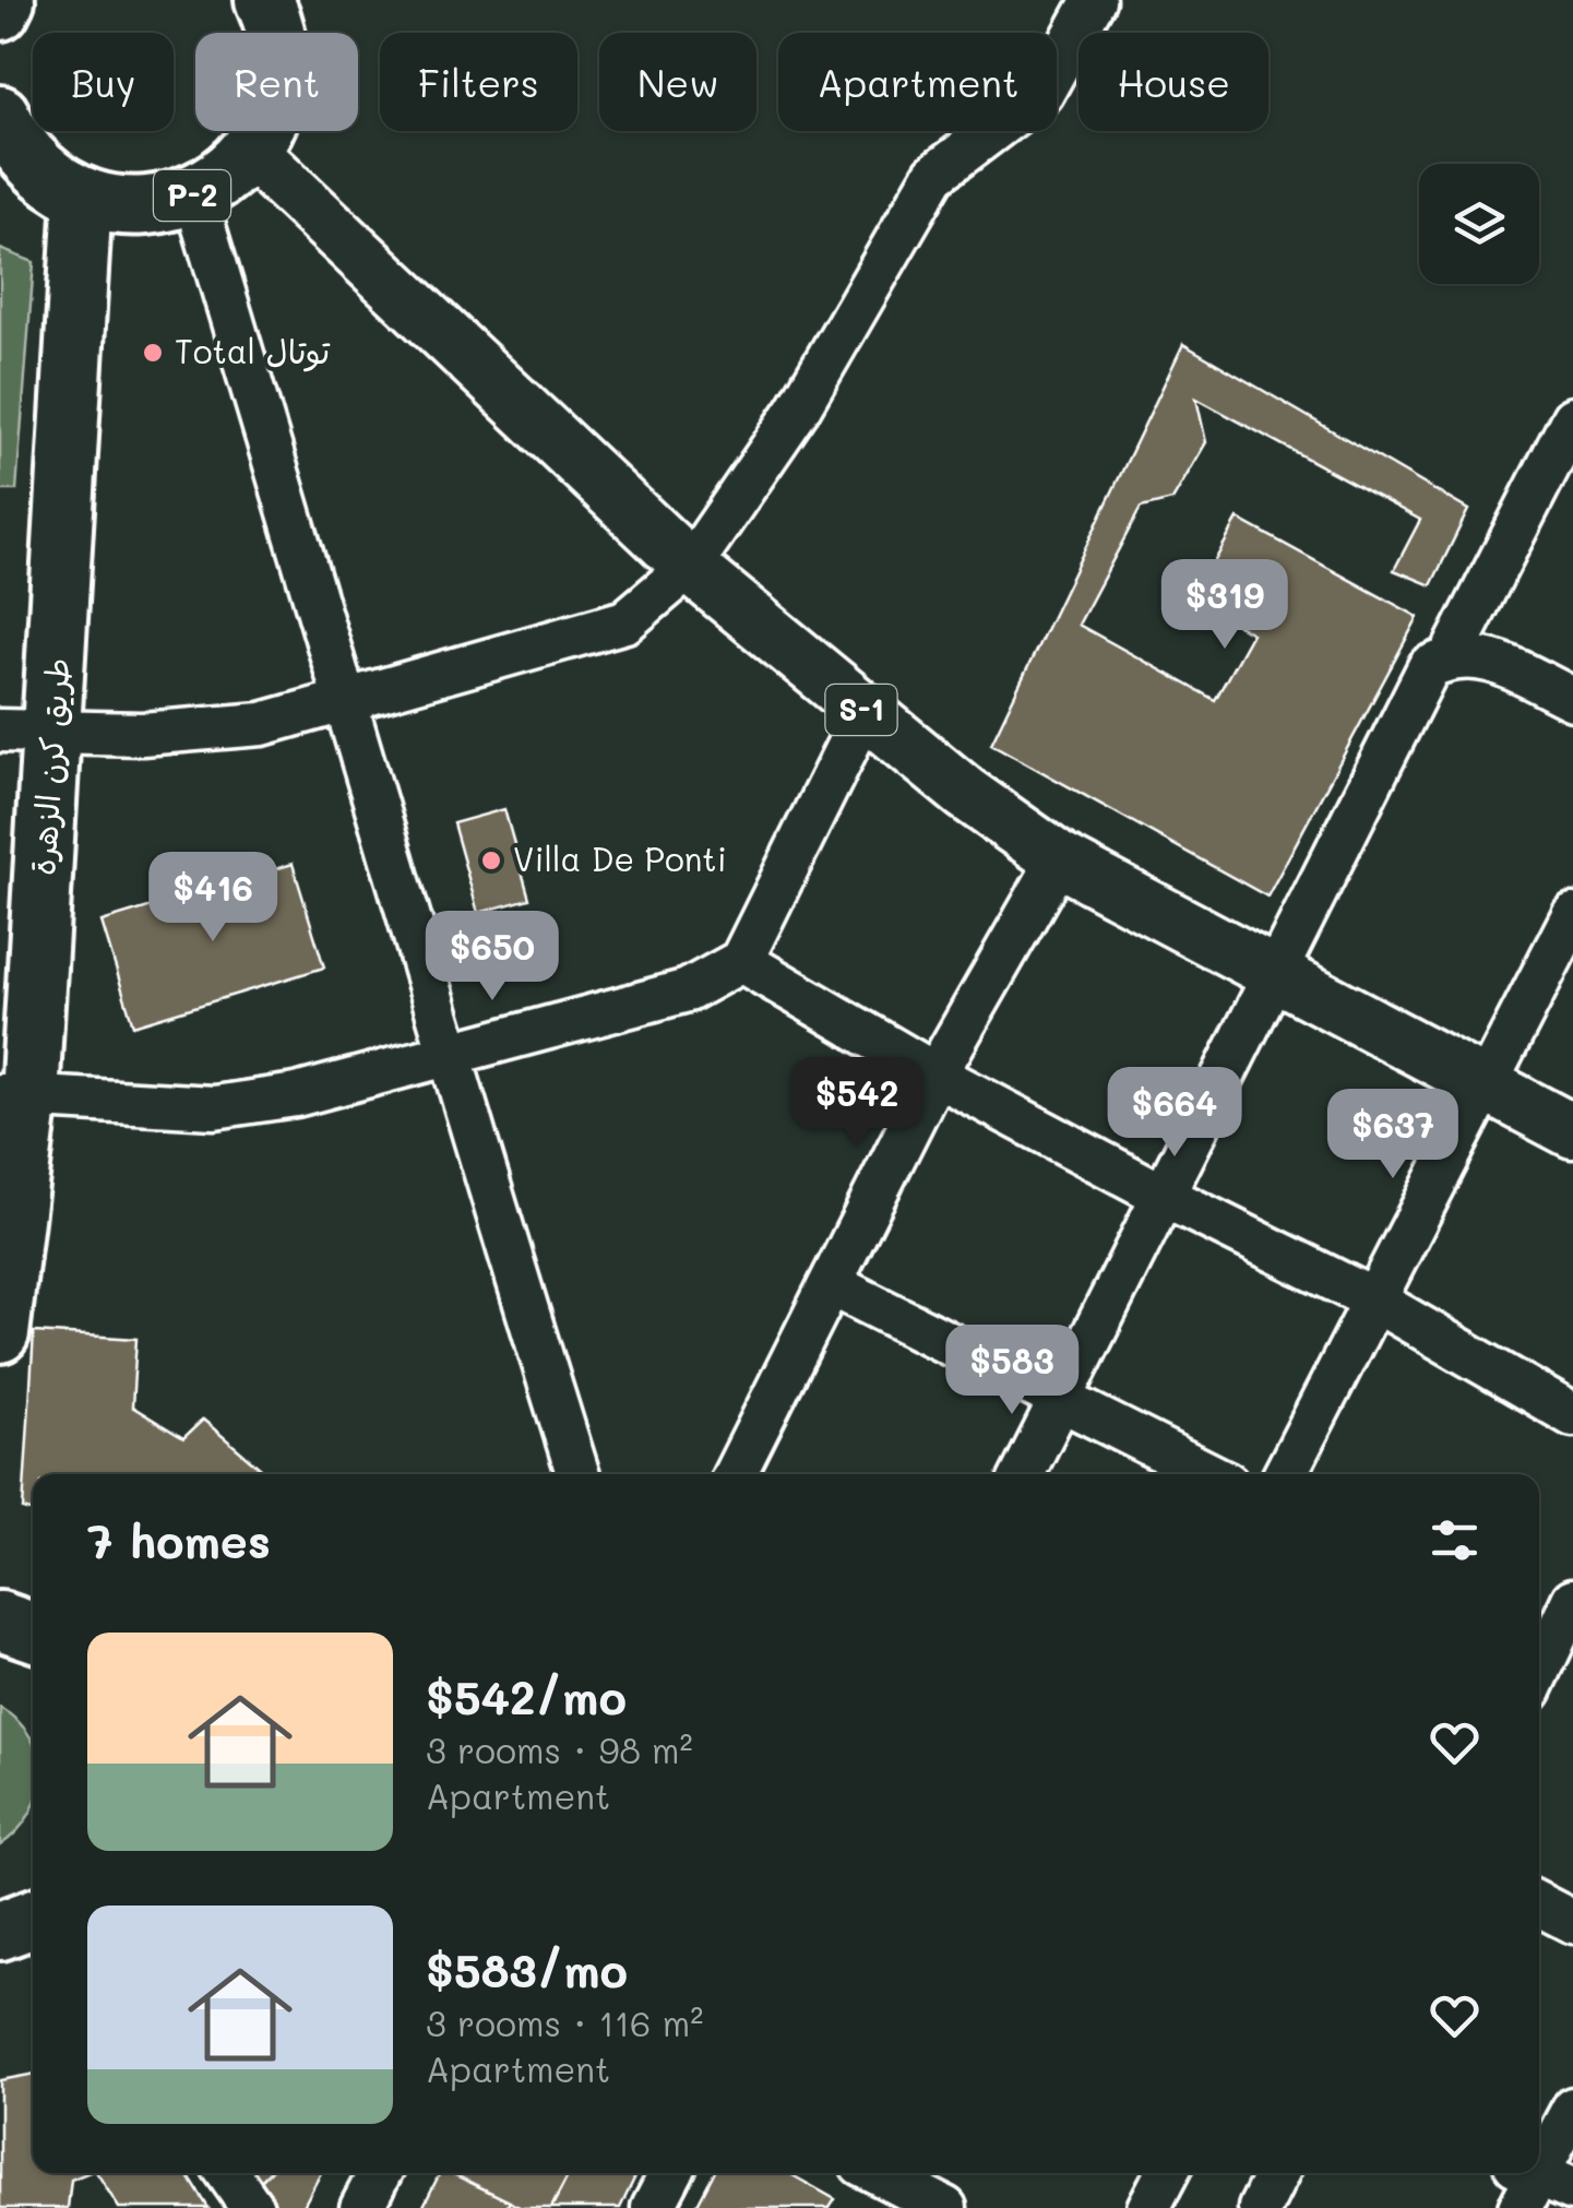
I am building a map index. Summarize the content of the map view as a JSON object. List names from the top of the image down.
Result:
{
  "streets": {
    "highway": ["P-2", "طريق كرن الزهرة"],
    "main road": ["S-1"]
  },
  "crossings": [
    ["P-2", "S-1"],
    ["P-2", "طريق كرن الزهرة"]
  ],
  "places": ["Total توتال", "Villa De Ponti"],
  "page": {
    "chip": [
      "Buy",
      "Rent",
      "Filters",
      "New",
      "Apartment",
      "House"
    ],
    "price": [
      "$319",
      "$416",
      "$650",
      "$542",
      "$664",
      "$637",
      "$583"
    ],
    "heading": "7 homes",
    "list": [
      {
        "name": "$542/mo",
        "note": "3 rooms · 98 m² · Apartment"
      },
      {
        "name": "$583/mo",
        "note": "3 rooms · 116 m² · Apartment"
      }
    ]
  }
}
